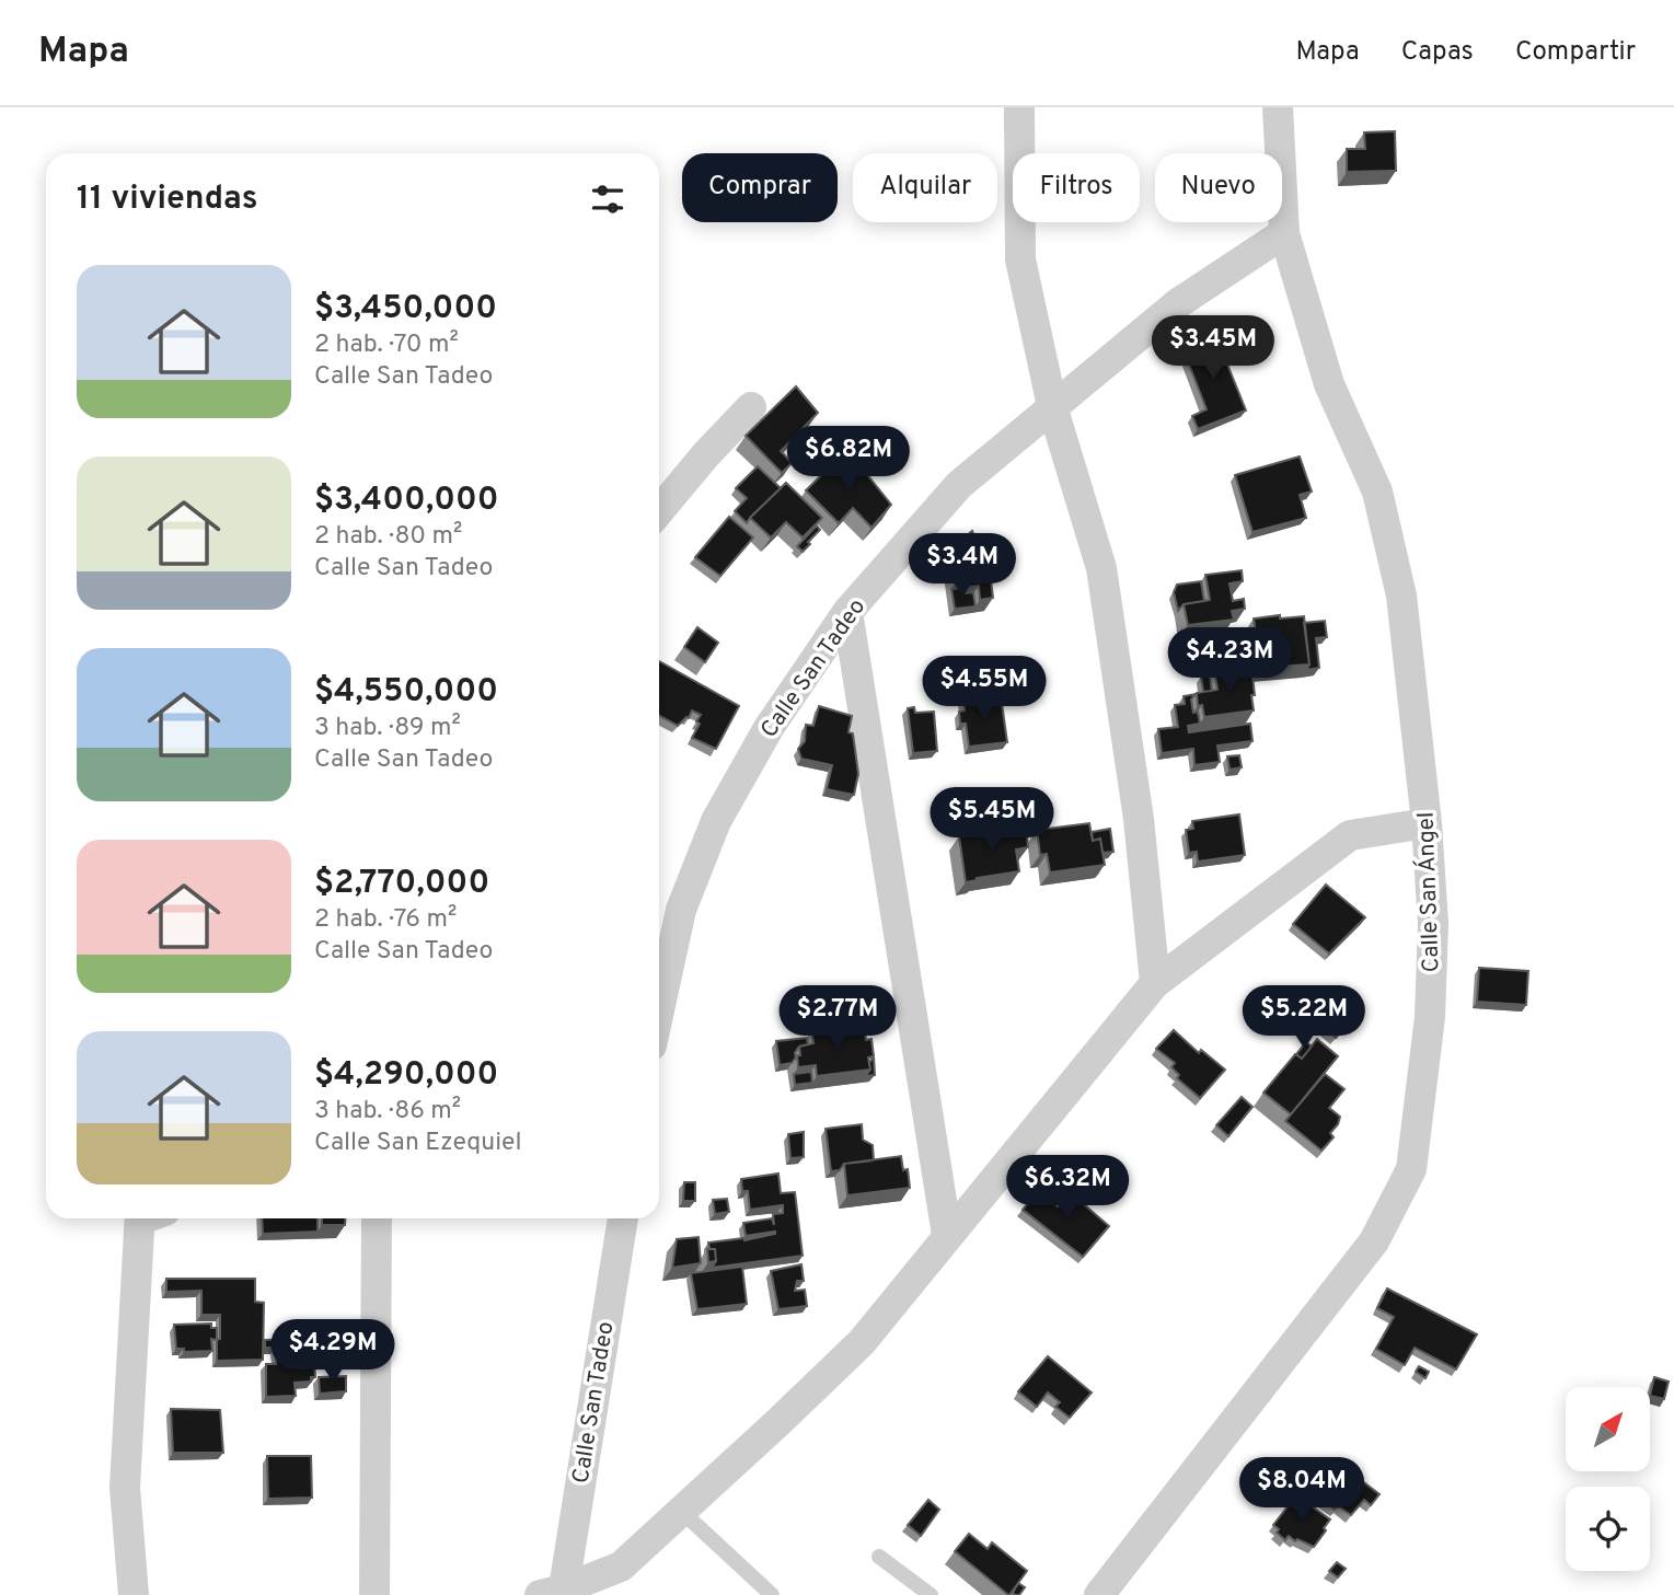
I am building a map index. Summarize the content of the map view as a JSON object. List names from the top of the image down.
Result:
{
  "streets": {
    "street": ["Calle San Tadeo", "Calle San Ángel"]
  },
  "crossings": [
    ["Calle San Tadeo", "Calle San Ángel"]
  ],
  "north": "top right",
  "page": {
    "header": "Mapa",
    "nav": ["Mapa", "Capas", "Compartir"],
    "chip": [
      "Comprar",
      "Alquilar",
      "Filtros",
      "Nuevo"
    ],
    "heading": "11 viviendas",
    "list": [
      {
        "name": "$3,450,000",
        "note": "2 hab. · 70 m² · Calle San Tadeo"
      },
      {
        "name": "$3,400,000",
        "note": "2 hab. · 80 m² · Calle San Tadeo"
      },
      {
        "name": "$4,550,000",
        "note": "3 hab. · 89 m² · Calle San Tadeo"
      },
      {
        "name": "$2,770,000",
        "note": "2 hab. · 76 m² · Calle San Tadeo"
      },
      {
        "name": "$4,290,000",
        "note": "3 hab. · 86 m² · Calle San Ezequiel"
      }
    ],
    "price": [
      "$3.45M",
      "$6.82M",
      "$3.4M",
      "$4.23M",
      "$4.55M",
      "$5.45M",
      "$2.77M",
      "$5.22M",
      "$6.32M",
      "$4.29M",
      "$8.04M"
    ]
  }
}
